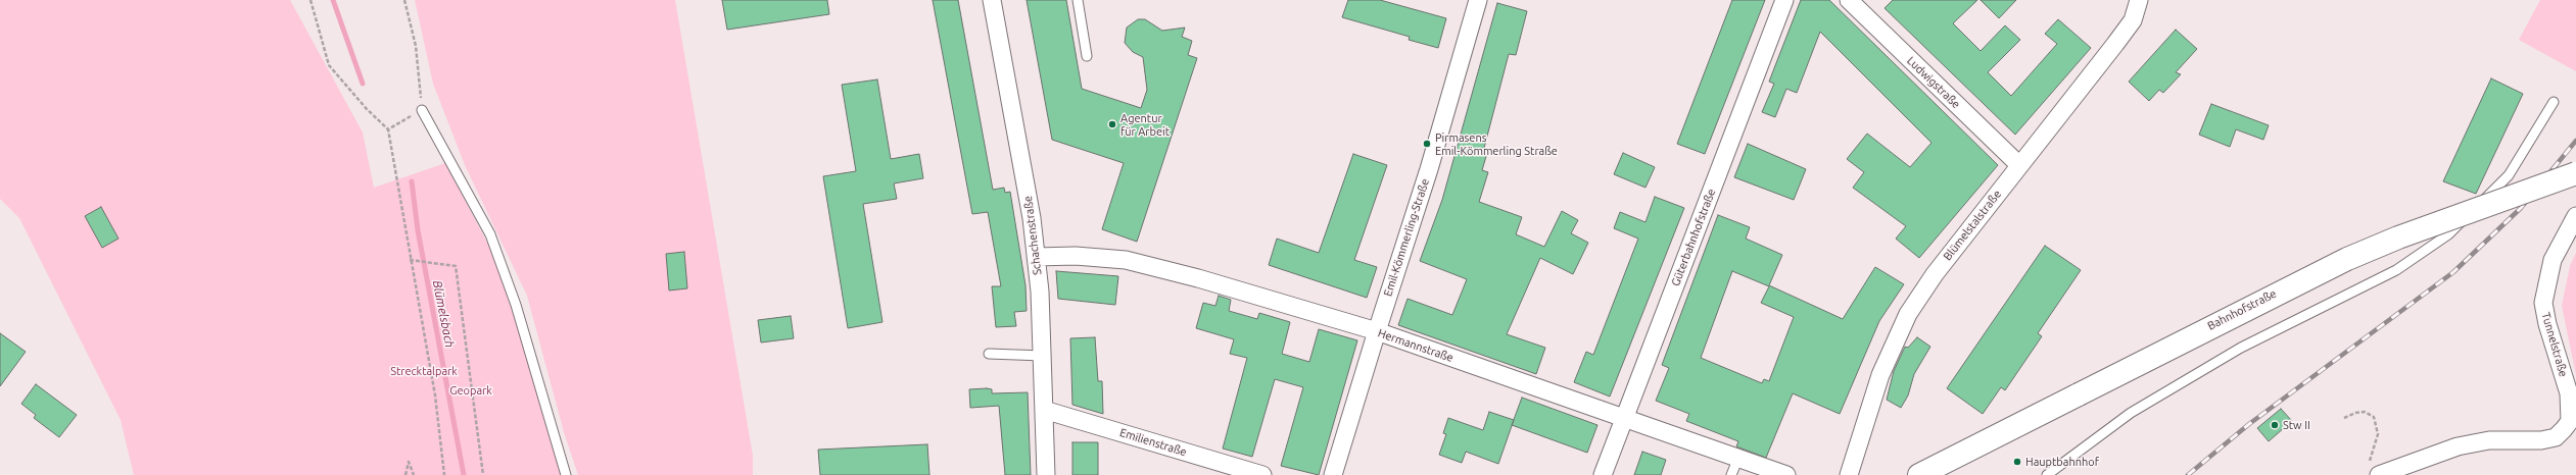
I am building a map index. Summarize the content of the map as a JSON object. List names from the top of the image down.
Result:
{
  "streets": {
    "street": [
      "Ludwigstraße",
      "Blümelstalstraße",
      "Schachenstraße",
      "Emil-Kömmerling-Straße",
      "Güterbahnhofstraße",
      "Bahnhofstraße",
      "Tunnelstraße",
      "Hermannstraße",
      "Emilienstraße"
    ]
  },
  "crossings": [
    ["Ludwigstraße", "Blümelstalstraße"],
    ["Schachenstraße", "Hermannstraße"],
    ["Schachenstraße", "Emilienstraße"],
    ["Emil-Kömmerling-Straße", "Hermannstraße"],
    ["Güterbahnhofstraße", "Hermannstraße"]
  ],
  "water": ["Blümelsbach"],
  "parks": ["Strecktalpark", "Geopark"],
  "places": [
    "Agentur für Arbeit",
    "Pirmasens Emil-Kömmerling Straße",
    "Stw II",
    "Hauptbahnhof"
  ]
}
